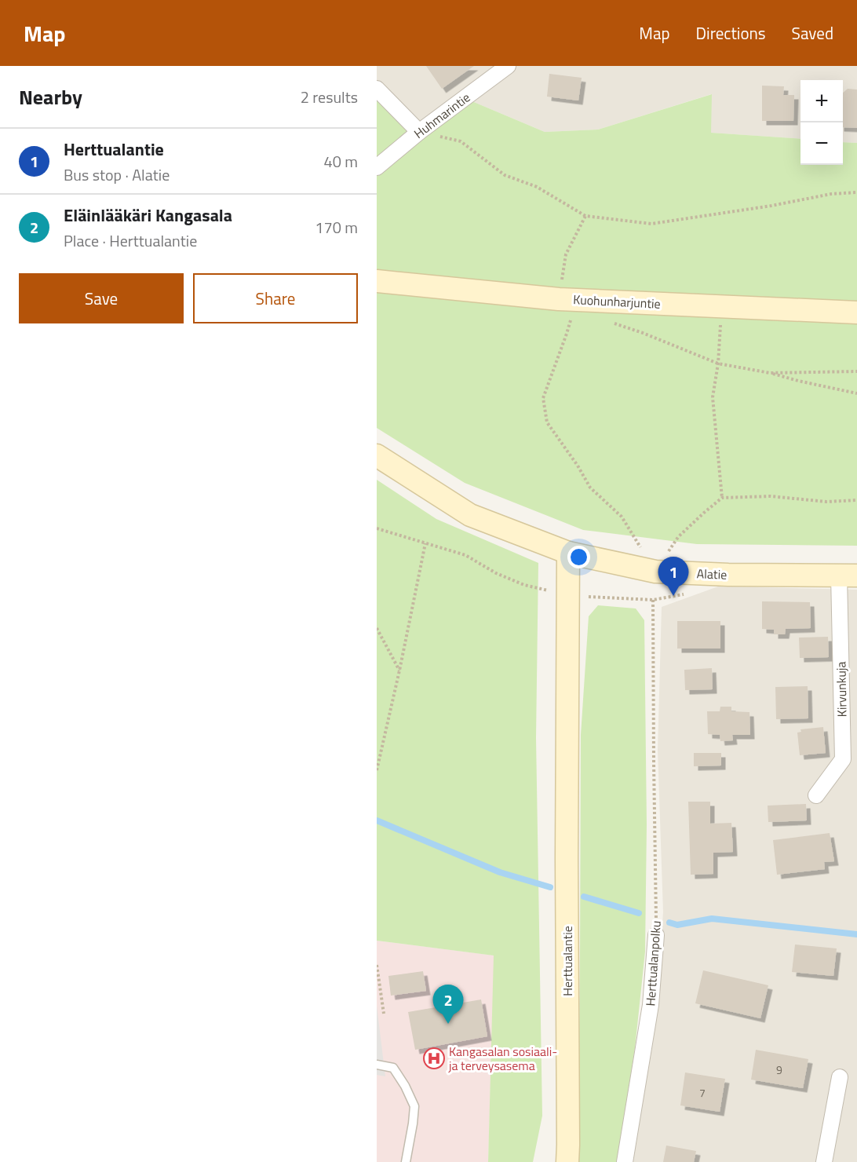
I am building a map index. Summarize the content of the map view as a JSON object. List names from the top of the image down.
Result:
{
  "streets": {
    "street": [
      "Huhmarintie",
      "Kuohunharjuntie",
      "Alatie",
      "Kirvunkuja",
      "Herttualantie",
      "Herttualanpolku"
    ]
  },
  "crossings": [
    ["Alatie", "Kirvunkuja"],
    ["Alatie", "Herttualantie"]
  ],
  "places": {
    "hospital": ["Kangasalan sosiaali- ja terveysasema"]
  },
  "house_numbers": ["9", "7"],
  "page": {
    "header": "Map",
    "nav": ["Map", "Directions", "Saved"],
    "heading": ["Nearby", "2 results"],
    "map_buttons": ["+", "−"],
    "list": [
      {
        "mark": "1",
        "name": "Herttualantie",
        "note": "Bus stop · Alatie",
        "value": "40 m"
      },
      {
        "mark": "2",
        "name": "Eläinlääkäri Kangasala",
        "note": "Place · Herttualantie",
        "value": "170 m"
      }
    ],
    "buttons": ["Save", "Share"],
    "pins": ["1", "2"]
  }
}
